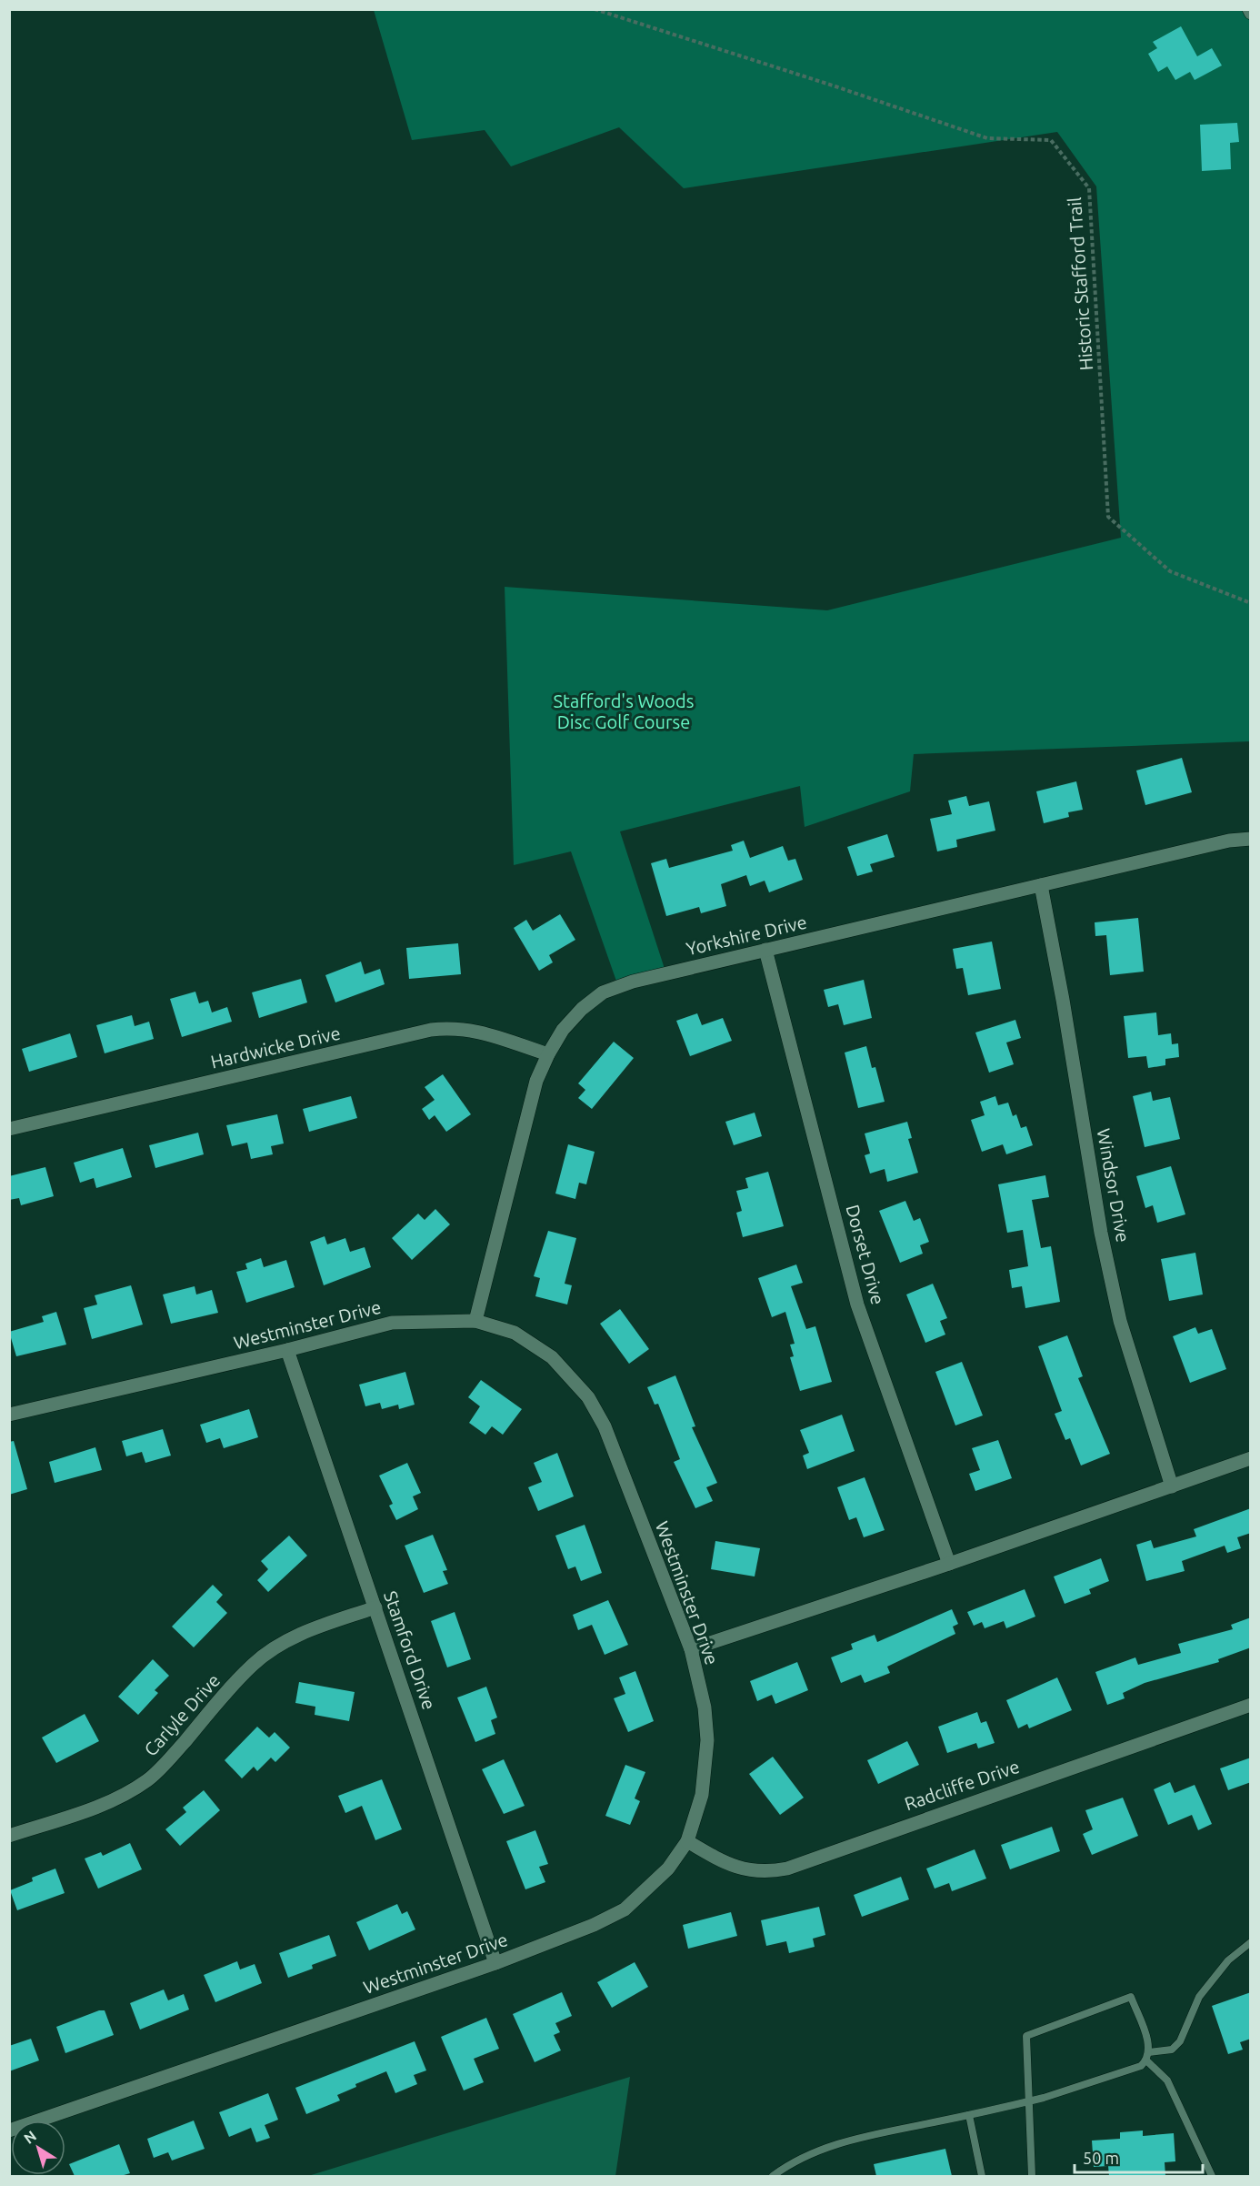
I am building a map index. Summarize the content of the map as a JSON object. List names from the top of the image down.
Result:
{
  "streets": {
    "street": [
      "Yorkshire Drive",
      "Hardwicke Drive",
      "Windsor Drive",
      "Dorset Drive",
      "Westminster Drive",
      "Stamford Drive",
      "Carlyle Drive",
      "Radcliffe Drive"
    ],
    "path": ["Historic Stafford Trail"]
  },
  "crossings": [
    ["Yorkshire Drive", "Hardwicke Drive"],
    ["Yorkshire Drive", "Windsor Drive"],
    ["Yorkshire Drive", "Dorset Drive"],
    ["Yorkshire Drive", "Westminster Drive"],
    ["Westminster Drive", "Stamford Drive"],
    ["Westminster Drive", "Radcliffe Drive"],
    ["Stamford Drive", "Carlyle Drive"]
  ],
  "parks": ["Stafford's Woods Disc Golf Course"],
  "scale_bar": "50 m",
  "north": "top left"
}
